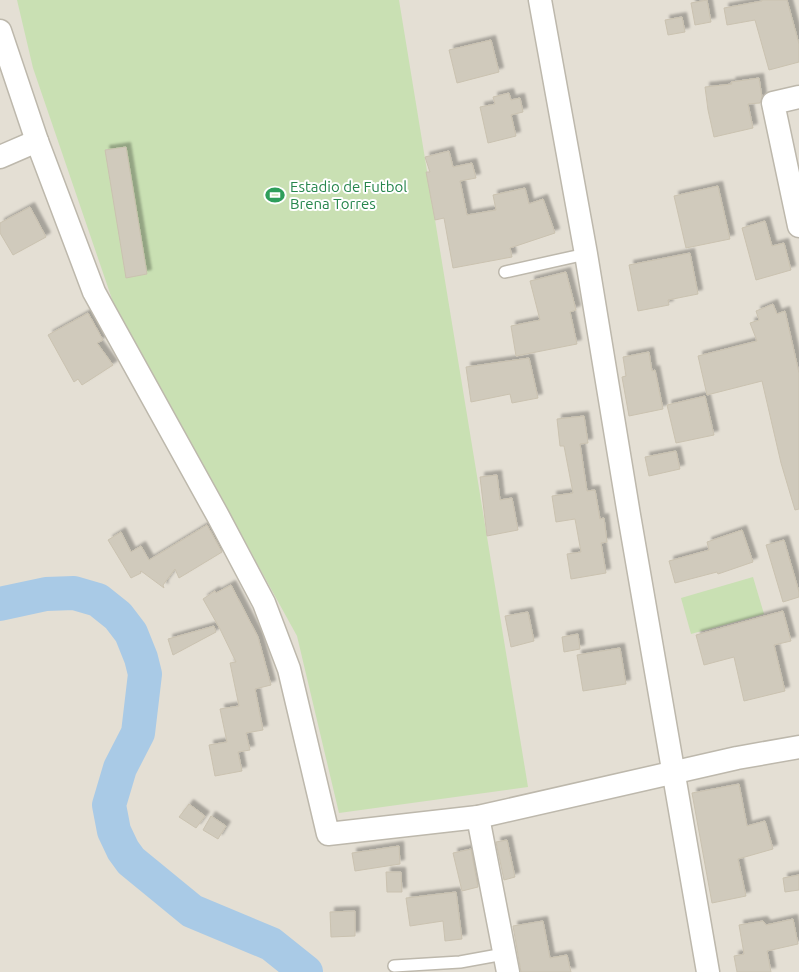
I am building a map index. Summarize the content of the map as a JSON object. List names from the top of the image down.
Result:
{
  "places": {
    "sports": ["Estadio de Futbol Brena Torres"]
  }
}
